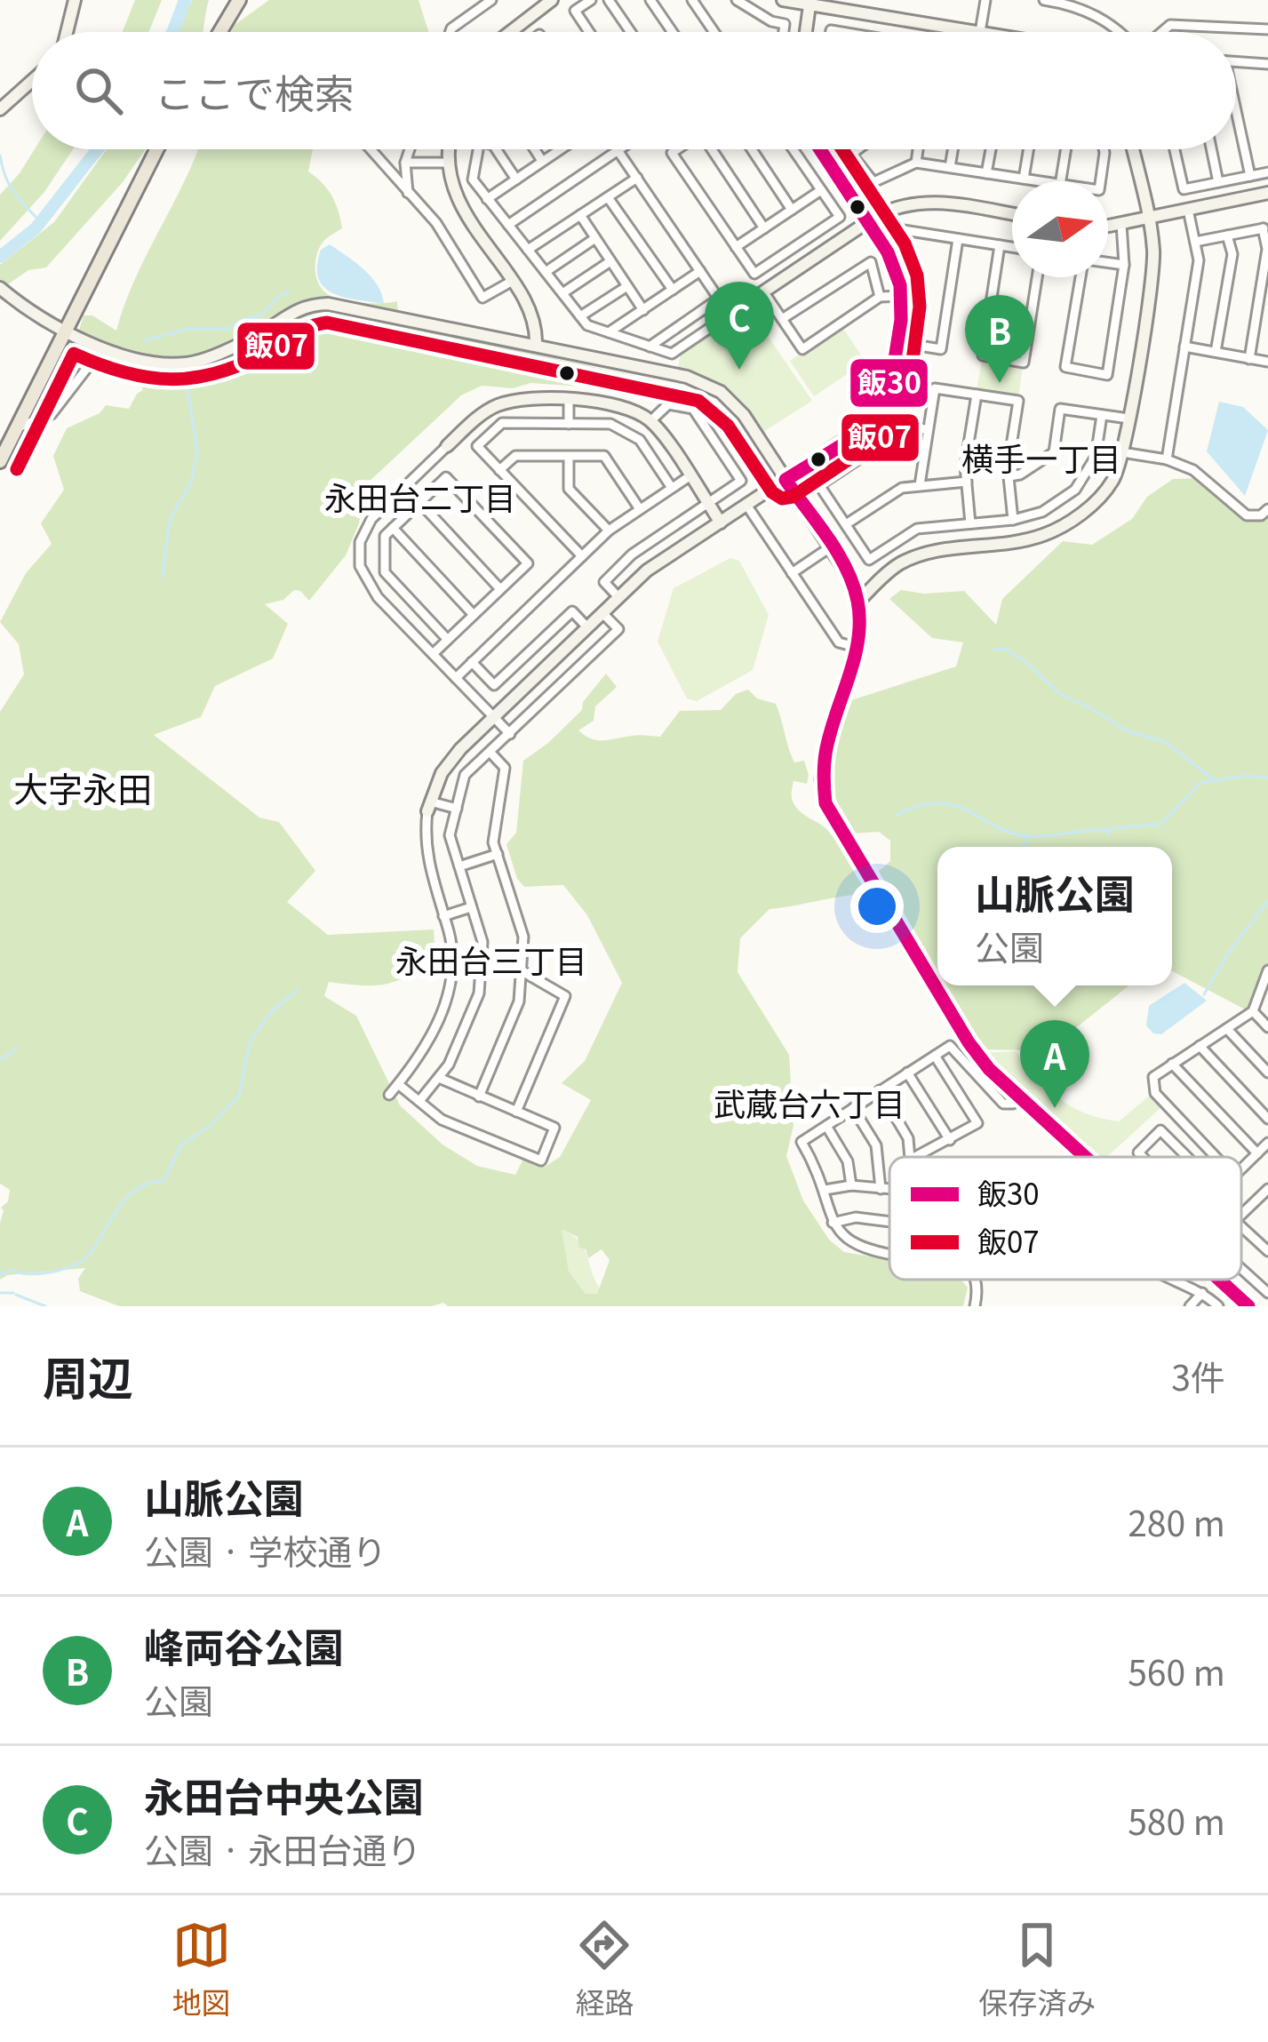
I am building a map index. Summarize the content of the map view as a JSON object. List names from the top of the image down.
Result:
{
  "districts": [
    "横手一丁目",
    "永田台二丁目",
    "大字永田",
    "永田台三丁目",
    "武蔵台六丁目"
  ],
  "lines": ["transit line 飯30", "transit line 飯07"],
  "legend": ["飯30", "飯07"],
  "north": "right",
  "page": {
    "search": "ここで検索",
    "pins": ["C", "B", "A"],
    "popup": ["山脈公園", "公園"],
    "heading": ["周辺", "3件"],
    "list": [
      {
        "mark": "A",
        "name": "山脈公園",
        "note": "公園 · 学校通り",
        "value": "280 m"
      },
      {
        "mark": "B",
        "name": "峰両谷公園",
        "note": "公園",
        "value": "560 m"
      },
      {
        "mark": "C",
        "name": "永田台中央公園",
        "note": "公園 · 永田台通り",
        "value": "580 m"
      }
    ],
    "nav": ["地図", "経路", "保存済み"]
  }
}
